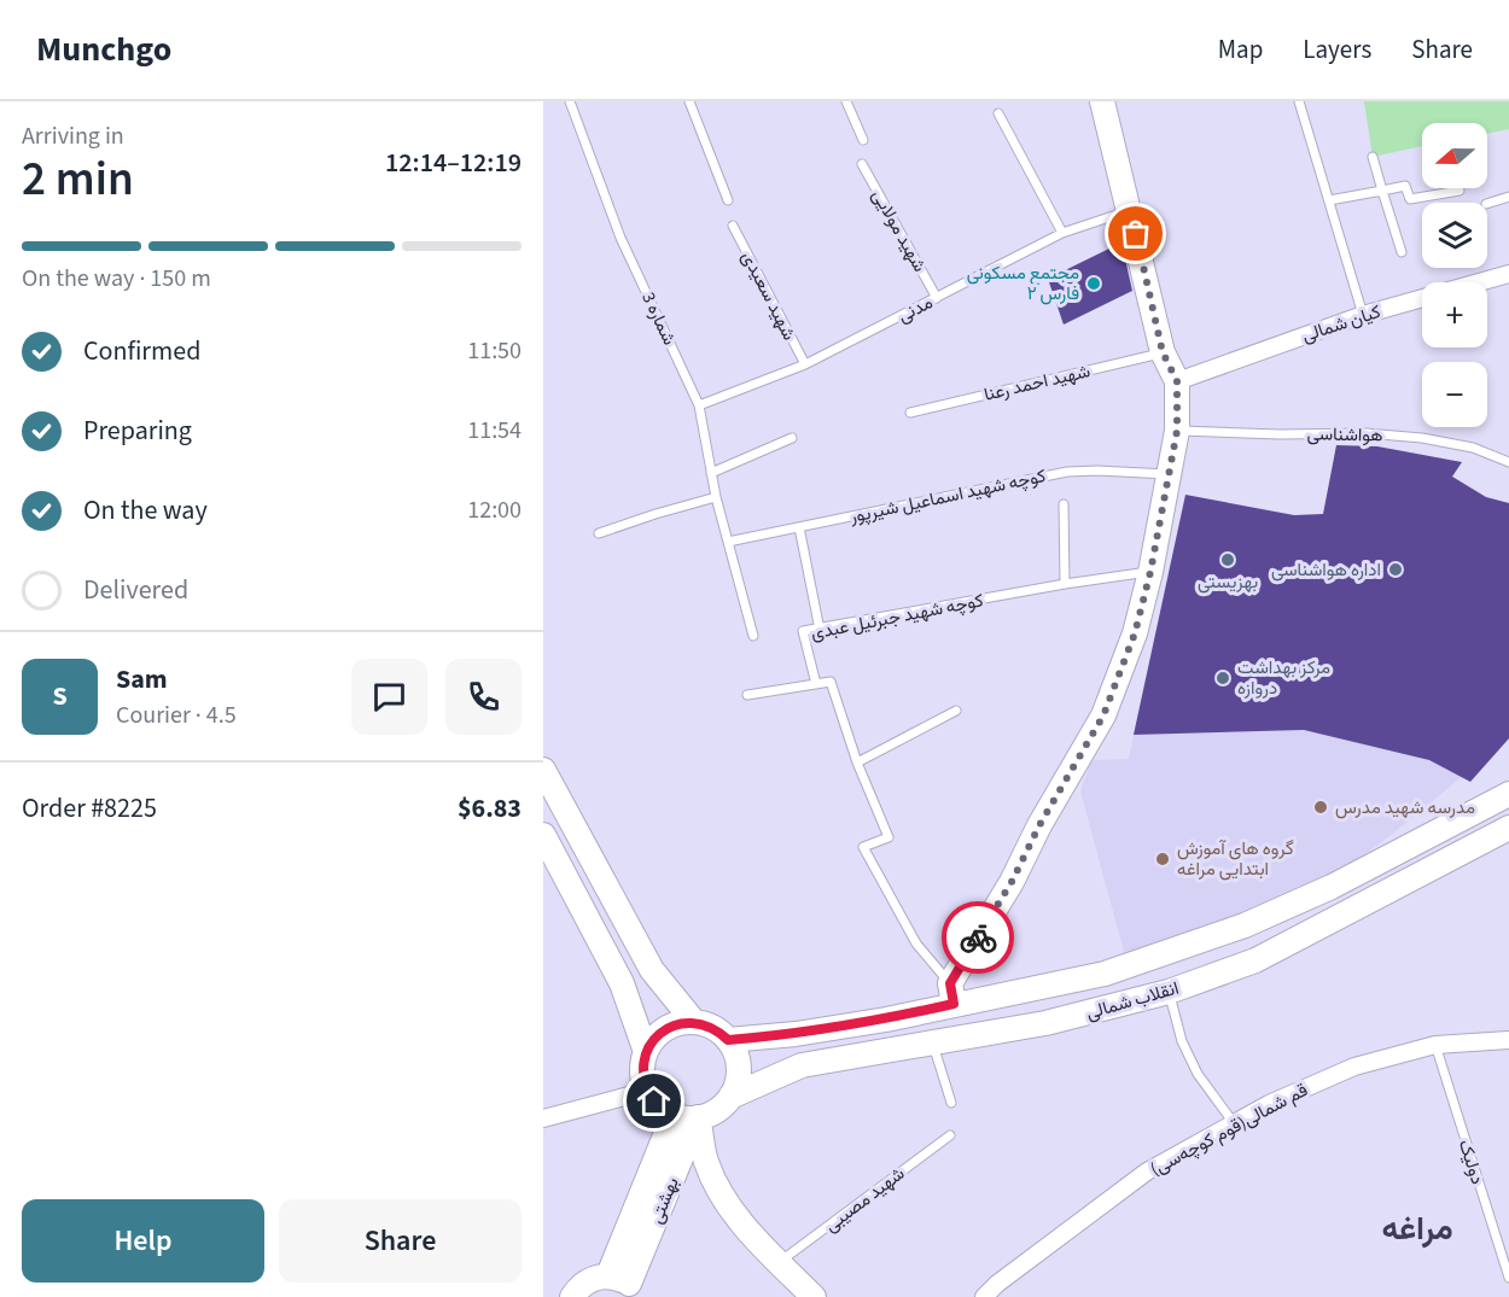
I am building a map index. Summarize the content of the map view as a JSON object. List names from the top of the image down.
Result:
{
  "streets": {
    "street": [
      "کیان شمالی",
      "انقلاب شمالی",
      "قم شمالی(قوم کوچه‌سی)",
      "بهشتی"
    ],
    "lane": [
      "شهید مولایی",
      "شهید سعیدی",
      "مدنی",
      "شماره 3",
      "شهید احمد رعنا",
      "هواشناسی",
      "کوچه شهید اسماعیل شیرپور",
      "کوچه شهید جبرئیل عبدی",
      "دولیک",
      "شهید مصیبی"
    ]
  },
  "crossings": [
    ["شهید مولایی", "مدنی"],
    ["شهید سعیدی", "مدنی"],
    ["مدنی", "شماره 3"],
    ["شماره 3", "کوچه شهید اسماعیل شیرپور"],
    ["انقلاب شمالی", "بهشتی"],
    ["قم شمالی(قوم کوچه‌سی)", "دولیک"]
  ],
  "districts": ["مراغه"],
  "places": [
    "مجتمع مسکونی فارس ۲",
    "بهزیستی",
    "اداره هواشناسی",
    "مرکز بهداشت دروازه",
    "مدرسه شهید مدرس",
    "گروه های آموزش ابتدایی مراغه"
  ],
  "north": "left",
  "page": {
    "header": "Munchgo",
    "nav": ["Map", "Layers", "Share"],
    "heading": ["2 min", "Arriving in", "12:14–12:19"],
    "panel": [
      "Sam",
      "Courier · 4.5",
      "Order #8225",
      "$6.83"
    ],
    "map_buttons": ["+", "−"],
    "bar": "On the way · 150 m",
    "list": [
      ["Confirmed", "11:50"],
      ["Preparing", "11:54"],
      ["On the way", "12:00"],
      "Delivered"
    ],
    "round": "S",
    "buttons": ["Help", "Share"]
  }
}
